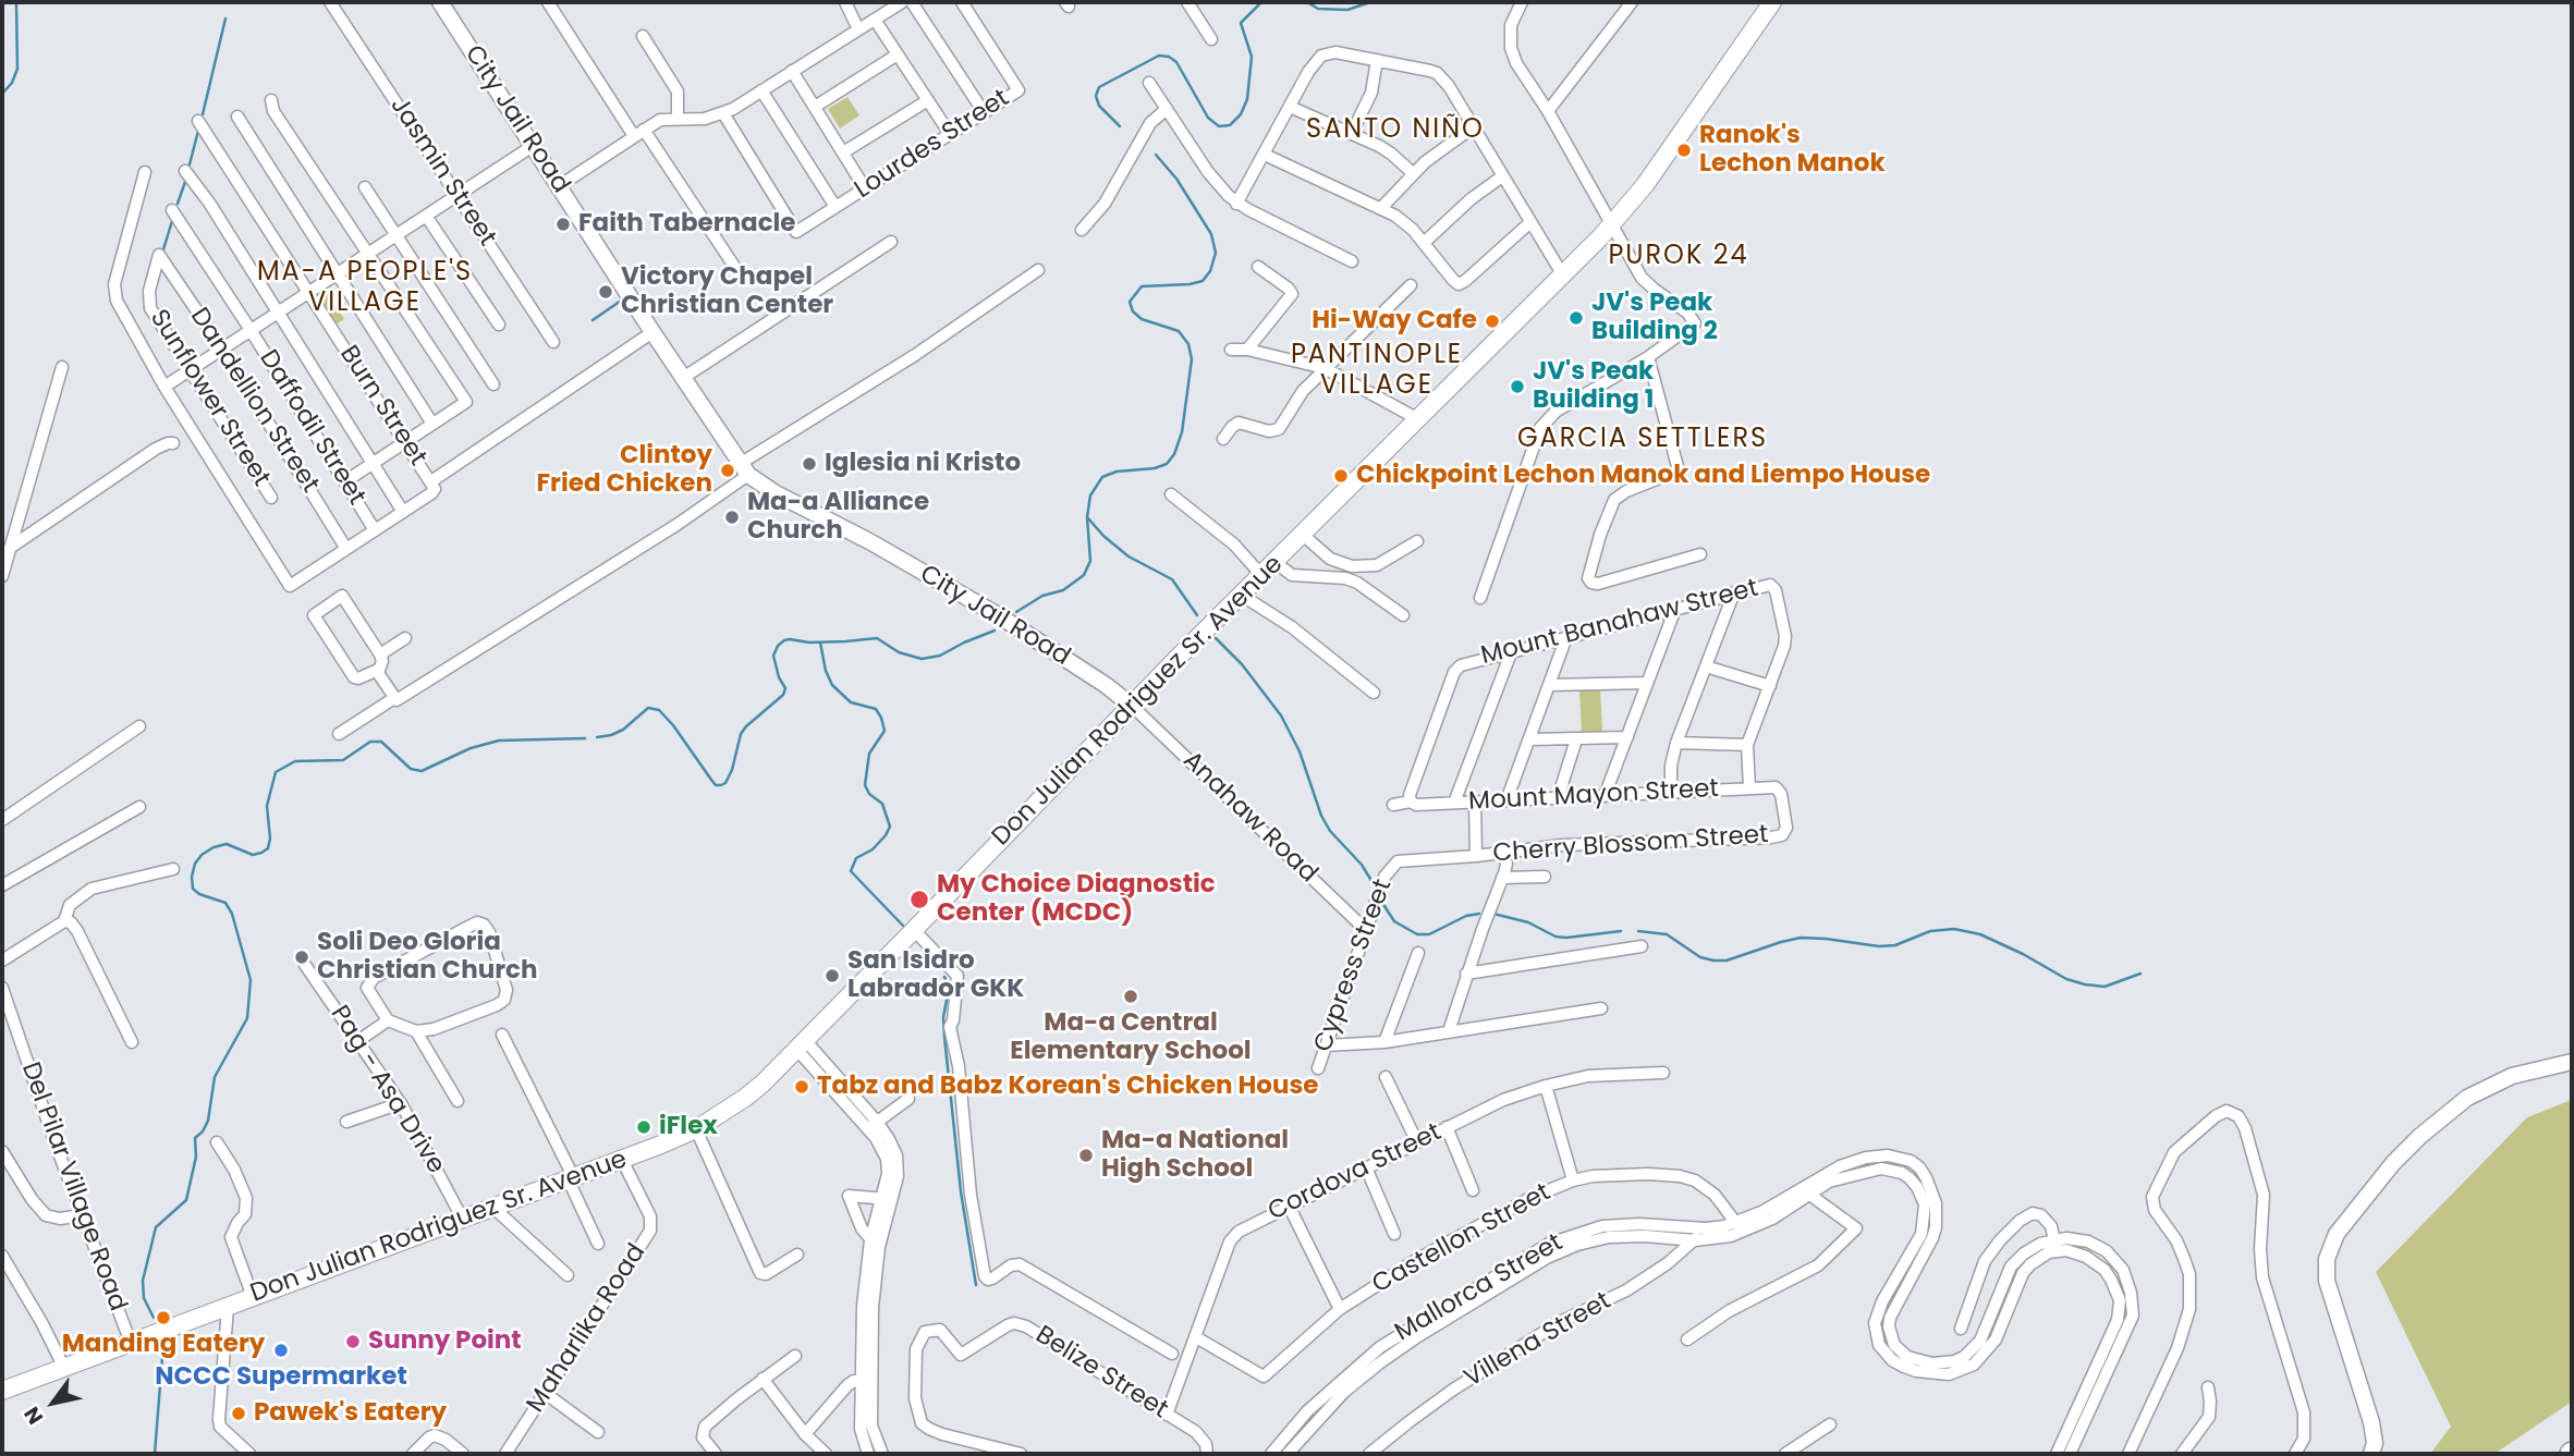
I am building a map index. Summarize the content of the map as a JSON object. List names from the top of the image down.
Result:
{
  "streets": {
    "main road": ["Don Julian Rodriguez Sr. Avenue"],
    "street": [
      "City Jail Road",
      "Lourdes Street",
      "Jasmin Street",
      "Sunflower Street",
      "Dandellion Street",
      "Burn Street",
      "Daffodil Street",
      "Mount Banahaw Street",
      "Mount Mayon Street",
      "Anahaw Road",
      "Cherry Blossom Street",
      "Cypress Street",
      "Pag - Asa Drive",
      "Cordova Street",
      "Del Pilar Village Road",
      "Castellon Street",
      "Mallorca Street",
      "Maharlika Road",
      "Villena Street",
      "Belize Street"
    ]
  },
  "crossings": [
    ["City Jail Road", "Don Julian Rodriguez Sr. Avenue"],
    ["City Jail Road", "Anahaw Road"],
    ["Sunflower Street", "Dandellion Street"],
    ["Mount Banahaw Street", "Mount Mayon Street"],
    ["Don Julian Rodriguez Sr. Avenue", "Anahaw Road"],
    ["Don Julian Rodriguez Sr. Avenue", "Pag - Asa Drive"],
    ["Don Julian Rodriguez Sr. Avenue", "Del Pilar Village Road"],
    ["Don Julian Rodriguez Sr. Avenue", "Maharlika Road"],
    ["Mount Mayon Street", "Cherry Blossom Street"],
    ["Anahaw Road", "Cypress Street"],
    ["Cherry Blossom Street", "Cypress Street"],
    ["Cordova Street", "Castellon Street"],
    ["Cordova Street", "Belize Street"],
    ["Castellon Street", "Mallorca Street"],
    ["Mallorca Street", "Villena Street"]
  ],
  "districts": [
    "SANTO NIÑO",
    "PUROK 24",
    "MA-A PEOPLE'S VILLAGE",
    "PANTINOPLE VILLAGE",
    "GARCIA SETTLERS"
  ],
  "places": [
    "Ranok's Lechon Manok",
    "Faith Tabernacle",
    "Victory Chapel Christian Center",
    "JV's Peak Building 2",
    "Hi-Way Cafe",
    "JV's Peak Building 1",
    "Iglesia ni Kristo",
    "Clintoy Fried Chicken",
    "Chickpoint Lechon Manok and Liempo House",
    "Ma-a Alliance Church",
    "My Choice Diagnostic Center (MCDC)",
    "Soli Deo Gloria Christian Church",
    "San Isidro Labrador GKK",
    "Ma-a Central Elementary School",
    "Tabz and Babz Korean's Chicken House",
    "iFlex",
    "Ma-a National High School",
    "Manding Eatery",
    "Sunny Point",
    "NCCC Supermarket",
    "Pawek's Eatery"
  ],
  "north": "bottom left"
}
